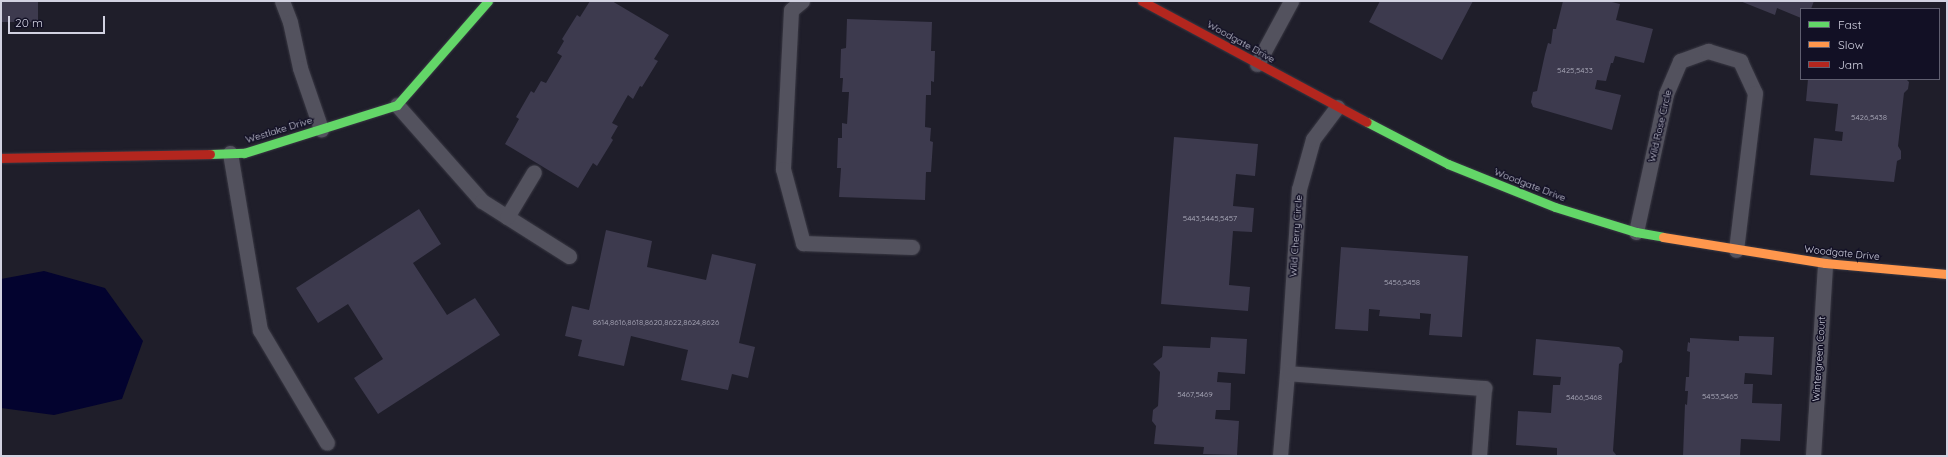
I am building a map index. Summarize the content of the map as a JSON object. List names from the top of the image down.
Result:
{
  "streets": {
    "street": ["Woodgate Drive", "Westlake Drive"],
    "lane": ["Wild Rose Circle", "Wild Cherry Circle", "Wintergreen Court"]
  },
  "crossings": [
    ["Woodgate Drive", "Wild Rose Circle"],
    ["Woodgate Drive", "Wild Cherry Circle"],
    ["Woodgate Drive", "Wintergreen Court"]
  ],
  "house_numbers": [
    "5425,5433",
    "5426,5438",
    "5443,5445,5457",
    "5456,5458",
    "8614,8616,8618,8620,8622,8624,8626",
    "5467,5469",
    "5453,5465",
    "5466,5468"
  ],
  "legend": ["Fast", "Slow", "Jam"],
  "scale_bar": "20 m"
}
